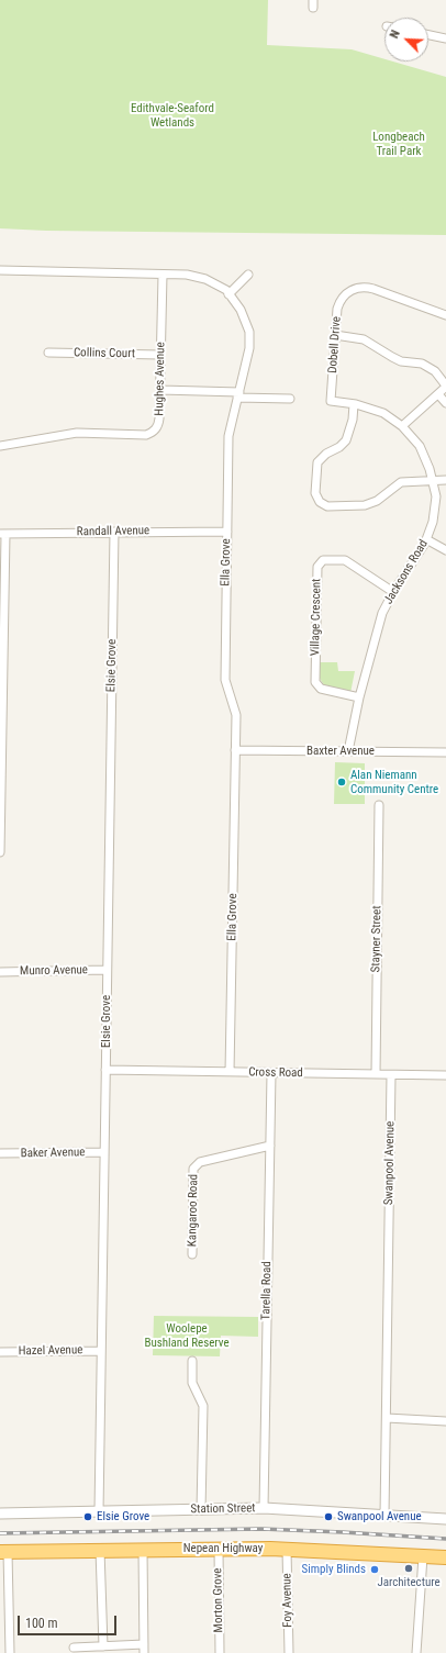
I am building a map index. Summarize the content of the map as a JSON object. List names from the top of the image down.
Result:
{
  "streets": {
    "highway": ["Nepean Highway"],
    "street": [
      "Dobell Drive",
      "Collins Court",
      "Hughes Avenue",
      "Randall Avenue",
      "Ella Grove",
      "Jacksons Road",
      "Village Crescent",
      "Elsie Grove",
      "Baxter Avenue",
      "Stayner Street",
      "Munro Avenue",
      "Cross Road",
      "Baker Avenue",
      "Swanpool Avenue",
      "Kangaroo Road",
      "Tarella Road",
      "Hazel Avenue",
      "Station Street",
      "Morton Grove",
      "Foy Avenue"
    ]
  },
  "crossings": [
    ["Dobell Drive", "Jacksons Road"],
    ["Collins Court", "Hughes Avenue"],
    ["Hughes Avenue", "Ella Grove"],
    ["Randall Avenue", "Ella Grove"],
    ["Randall Avenue", "Elsie Grove"],
    ["Ella Grove", "Baxter Avenue"],
    ["Ella Grove", "Cross Road"],
    ["Jacksons Road", "Village Crescent"],
    ["Jacksons Road", "Baxter Avenue"],
    ["Elsie Grove", "Munro Avenue"],
    ["Elsie Grove", "Cross Road"],
    ["Elsie Grove", "Baker Avenue"],
    ["Elsie Grove", "Hazel Avenue"],
    ["Elsie Grove", "Station Street"],
    ["Stayner Street", "Cross Road"],
    ["Cross Road", "Swanpool Avenue"],
    ["Cross Road", "Tarella Road"],
    ["Swanpool Avenue", "Station Street"],
    ["Kangaroo Road", "Tarella Road"],
    ["Tarella Road", "Station Street"],
    ["Nepean Highway", "Morton Grove"],
    ["Nepean Highway", "Foy Avenue"]
  ],
  "parks": ["Edithvale-Seaford Wetlands", "Longbeach Trail Park", "Woolepe Bushland Reserve"],
  "places": [
    "Alan Niemann Community Centre",
    "Elsie Grove",
    "Swanpool Avenue",
    "Jarchitecture",
    "Simply Blinds"
  ],
  "scale_bar": "100 m",
  "north": "top left"
}
